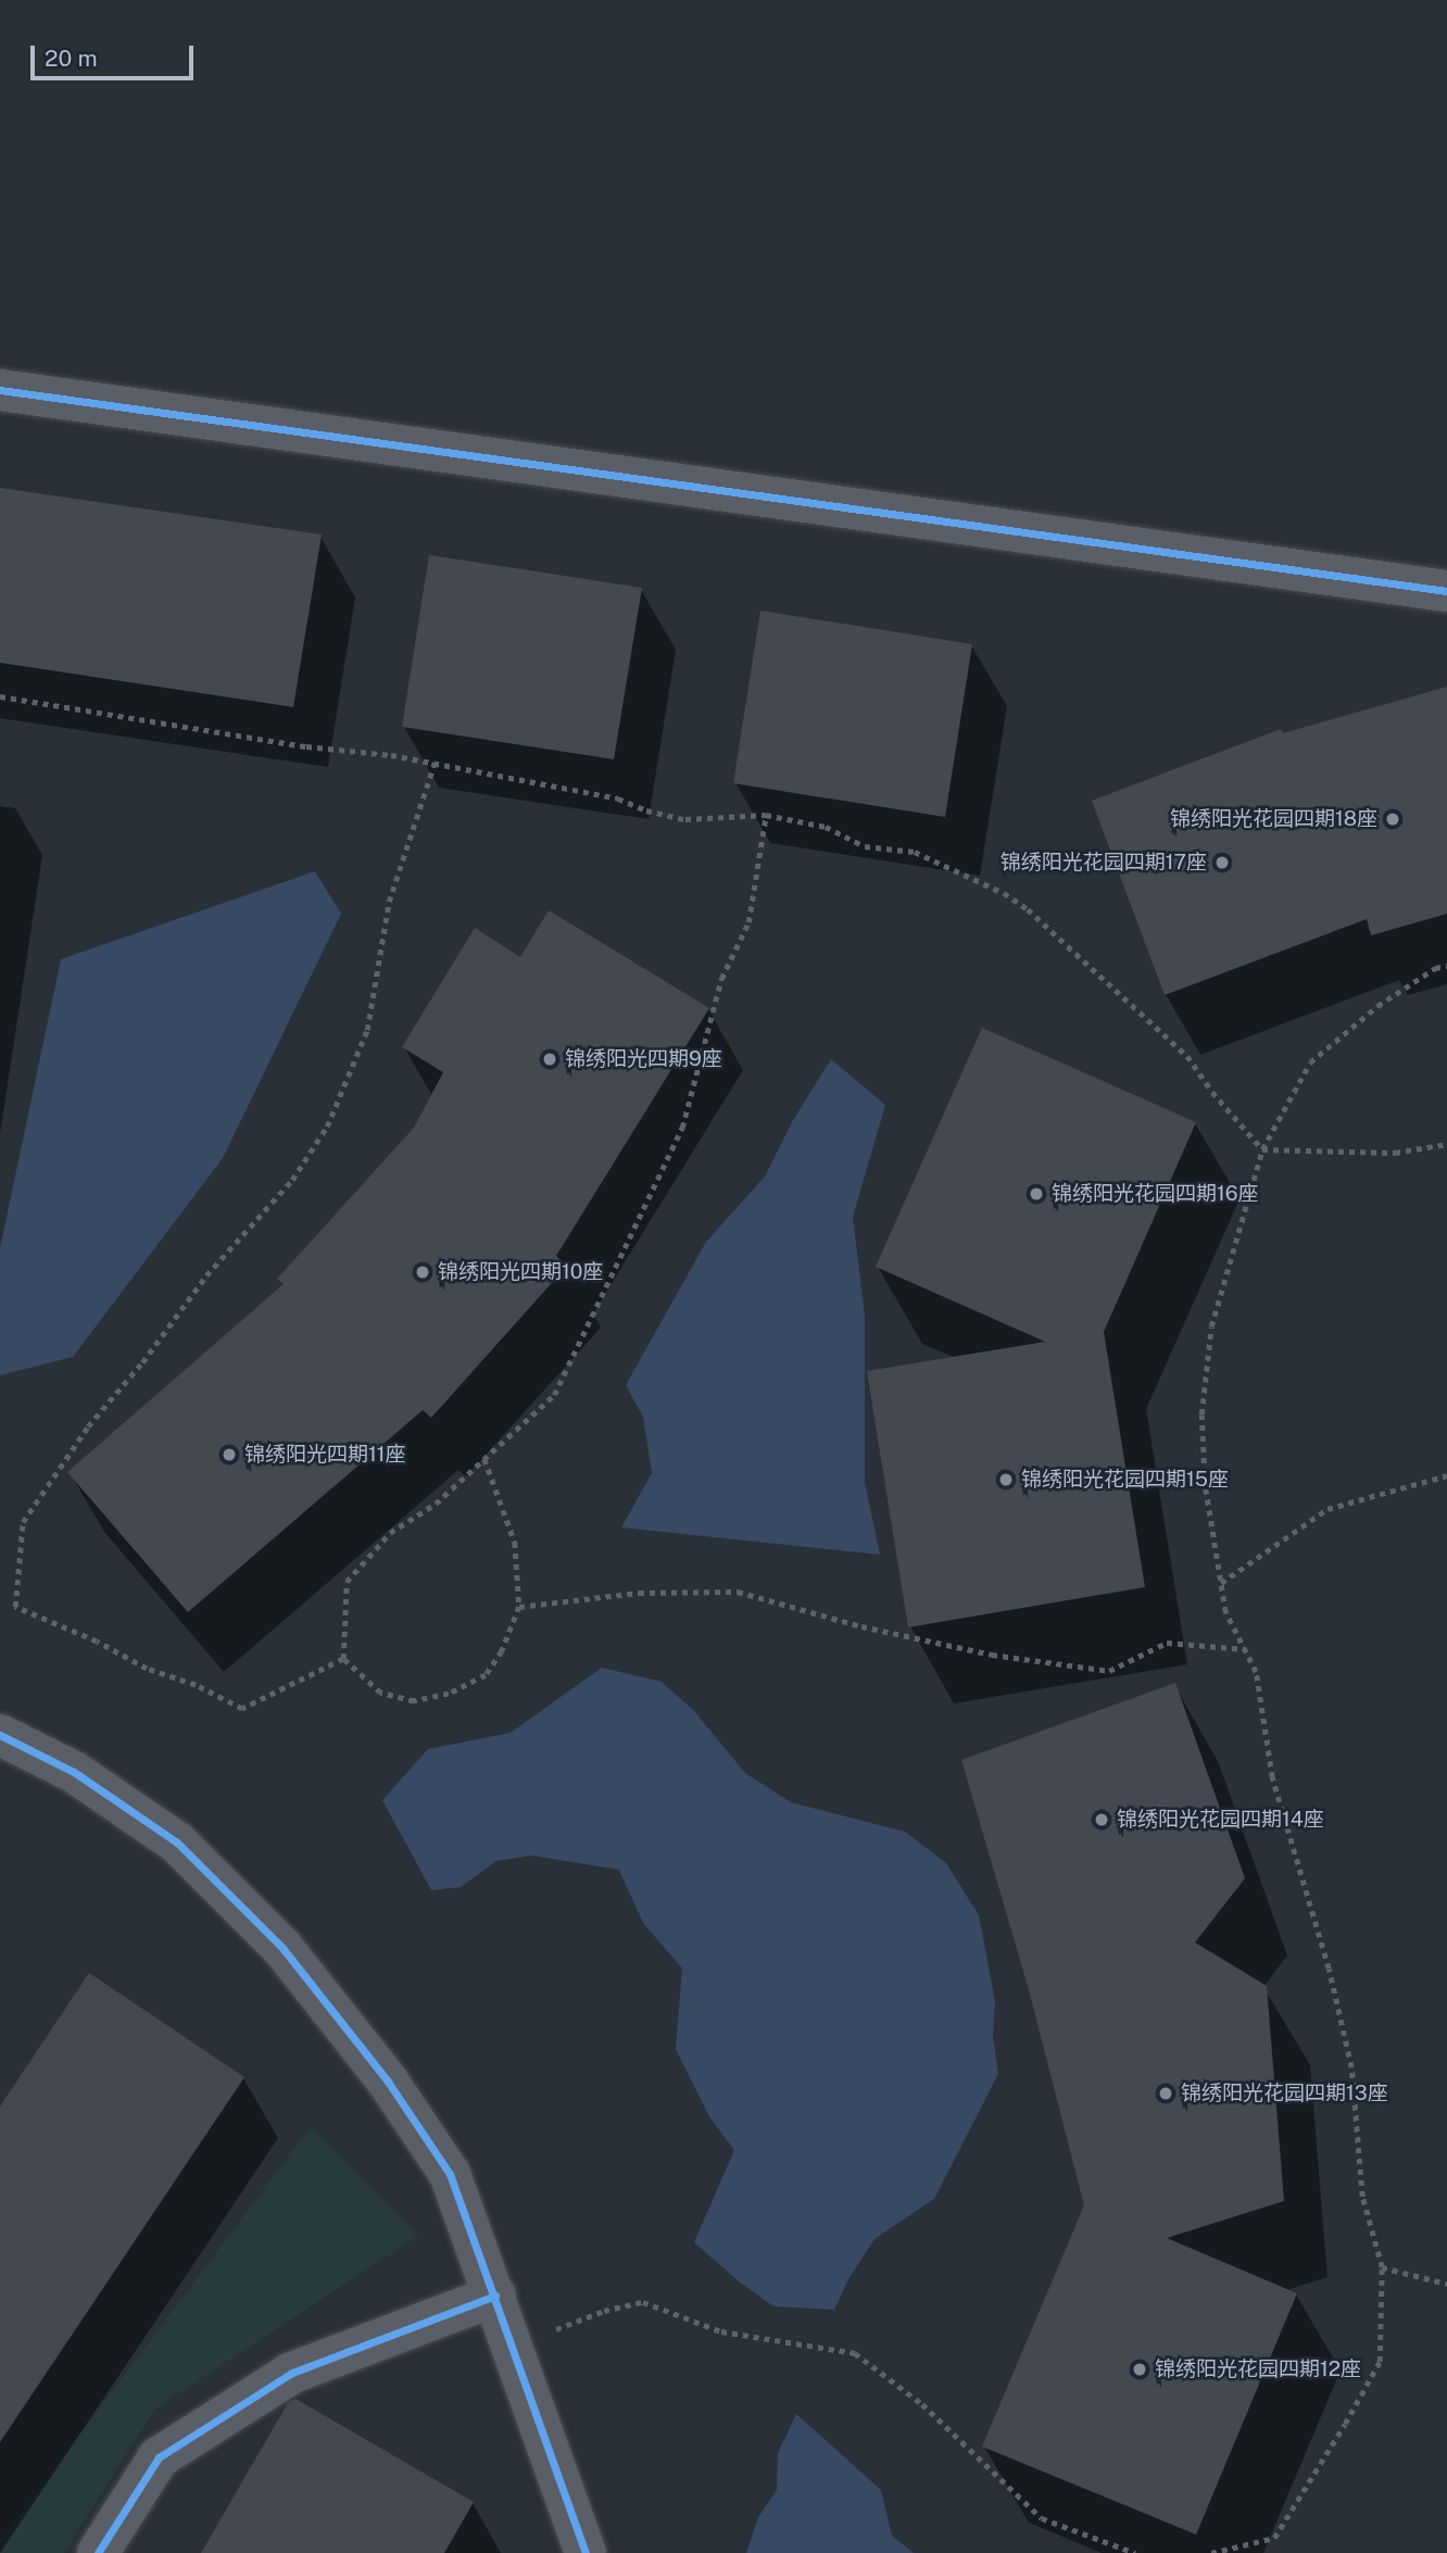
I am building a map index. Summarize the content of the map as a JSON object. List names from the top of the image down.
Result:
{
  "places": [
    "锦绣阳光花园四期18座",
    "锦绣阳光花园四期17座",
    "锦绣阳光四期9座",
    "锦绣阳光花园四期16座",
    "锦绣阳光四期10座",
    "锦绣阳光四期11座",
    "锦绣阳光花园四期15座",
    "锦绣阳光花园四期14座",
    "锦绣阳光花园四期13座",
    "锦绣阳光花园四期12座"
  ],
  "scale_bar": "20 m"
}
